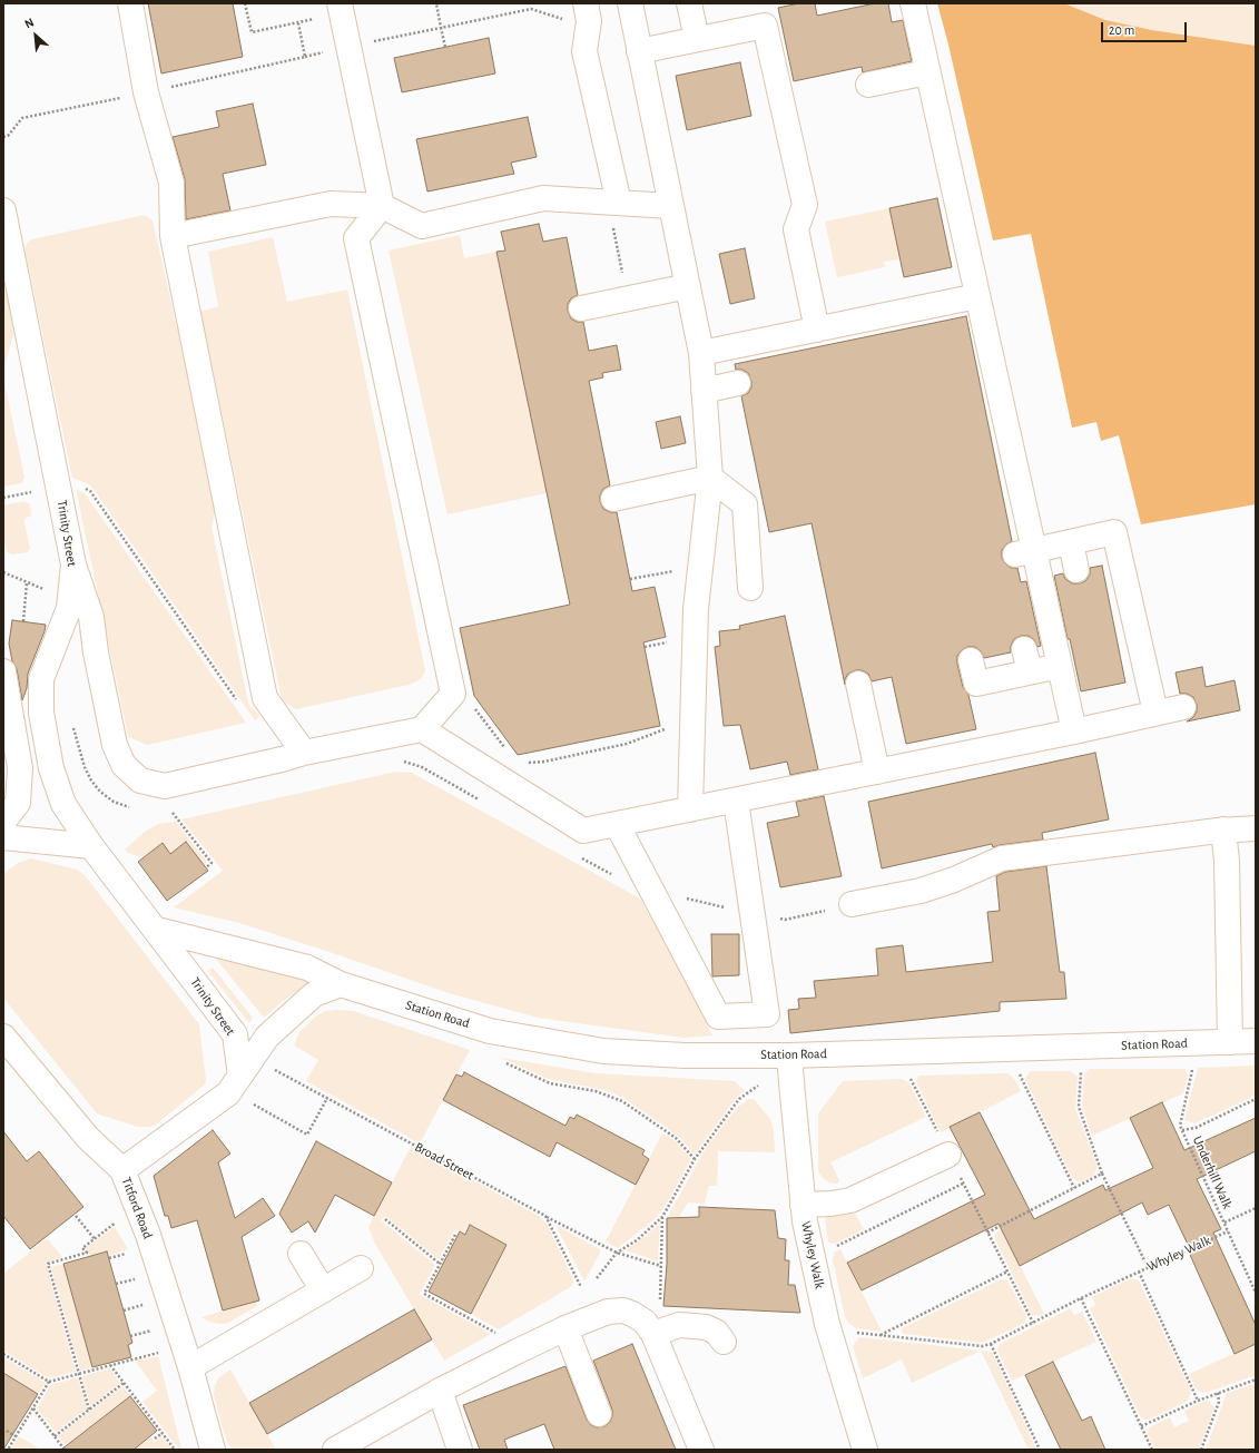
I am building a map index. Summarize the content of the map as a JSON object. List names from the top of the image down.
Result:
{
  "streets": {
    "main road": [
      "Trinity Street",
      "Station Road",
      "Titford Road",
      "Whyley Walk"
    ],
    "path": ["Broad Street", "Underhill Walk"]
  },
  "crossings": [
    ["Trinity Street", "Station Road"],
    ["Station Road", "Whyley Walk"],
    ["Underhill Walk", "Whyley Walk"]
  ],
  "scale_bar": "20 m",
  "north": "top left"
}
